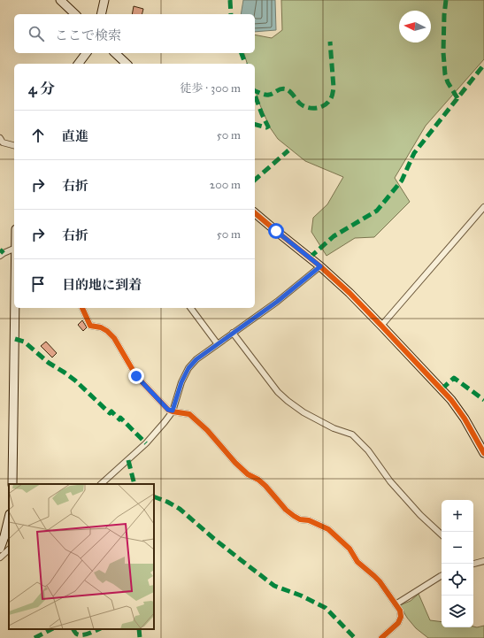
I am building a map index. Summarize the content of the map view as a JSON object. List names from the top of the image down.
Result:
{
  "north": "left",
  "page": {
    "search": "ここで検索",
    "heading": ["4 分", "徒歩 · 300 m"],
    "list": [
      ["直進", "50 m"],
      ["右折", "200 m"],
      ["右折", "50 m"],
      "目的地に到着"
    ],
    "map_buttons": ["+", "−"]
  }
}
